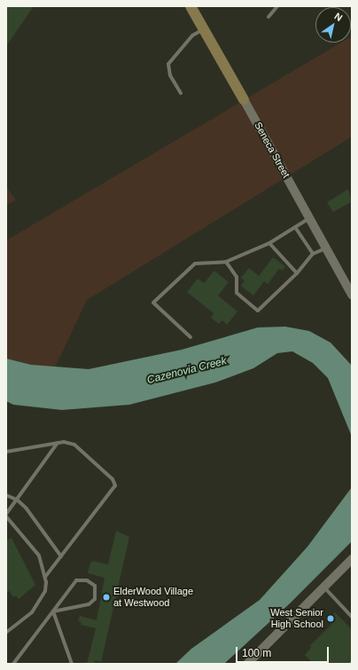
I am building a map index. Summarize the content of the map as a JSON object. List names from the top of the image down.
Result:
{
  "streets": {
    "main road": ["Seneca Street"]
  },
  "water": ["Cazenovia Creek"],
  "places": ["ElderWood Village at Westwood", "West Senior High School"],
  "scale_bar": "100 m",
  "north": "top right"
}
